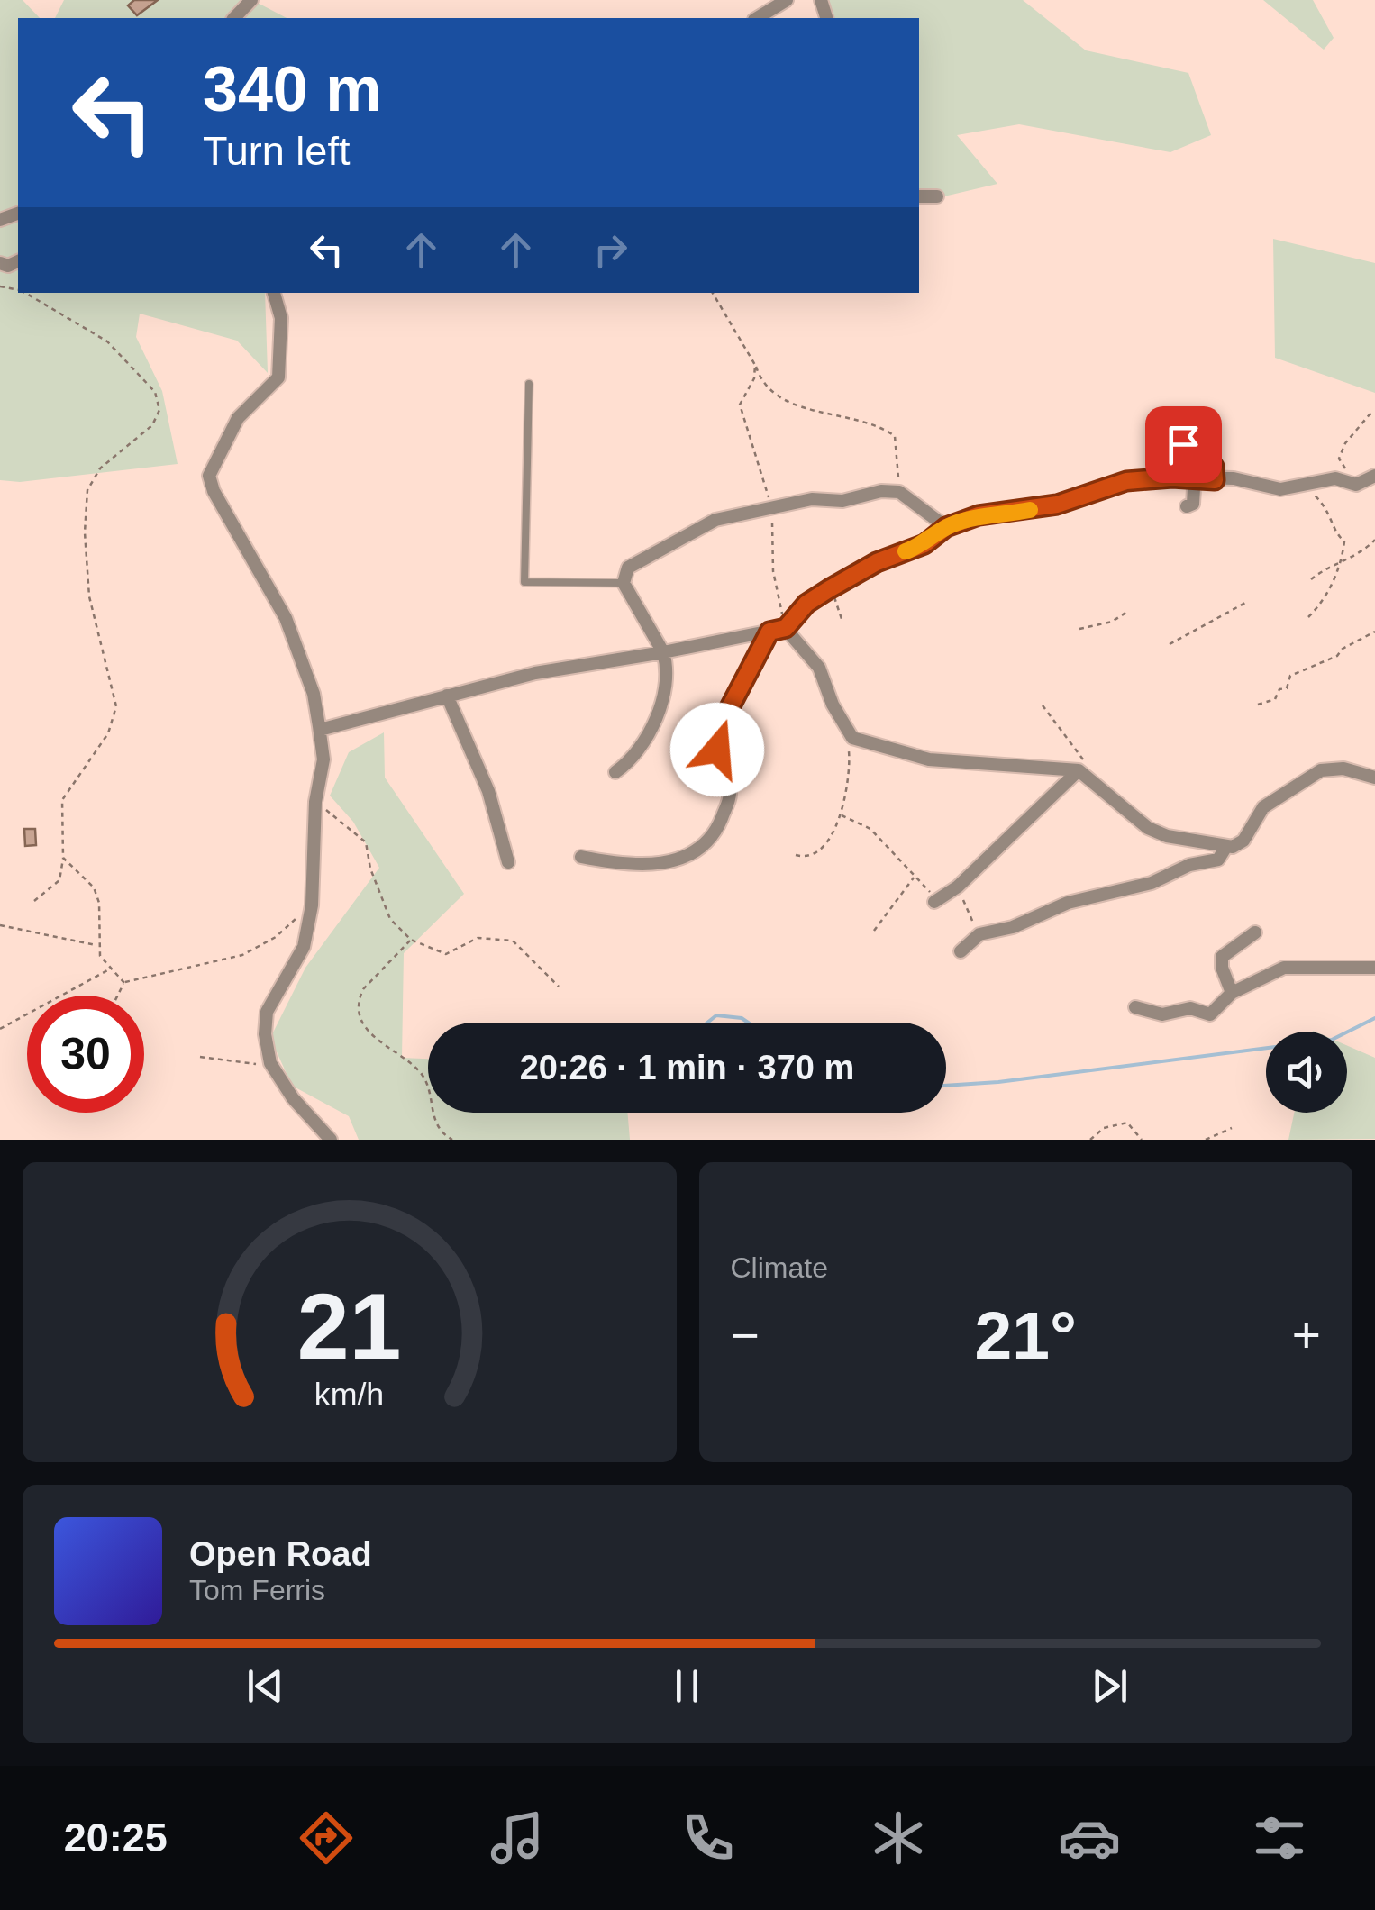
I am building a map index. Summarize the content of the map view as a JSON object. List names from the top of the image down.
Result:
{
  "page": {
    "turn": ["340 m", "Turn left"],
    "limit": "30",
    "trip": "20:26 · 1 min · 370 m",
    "tile": "Climate",
    "heat": ["−", "21°", "+"],
    "song": ["Open Road", "Tom Ferris"],
    "tabs": "20:25",
    "gauge": ["21", "km/h"]
  }
}
